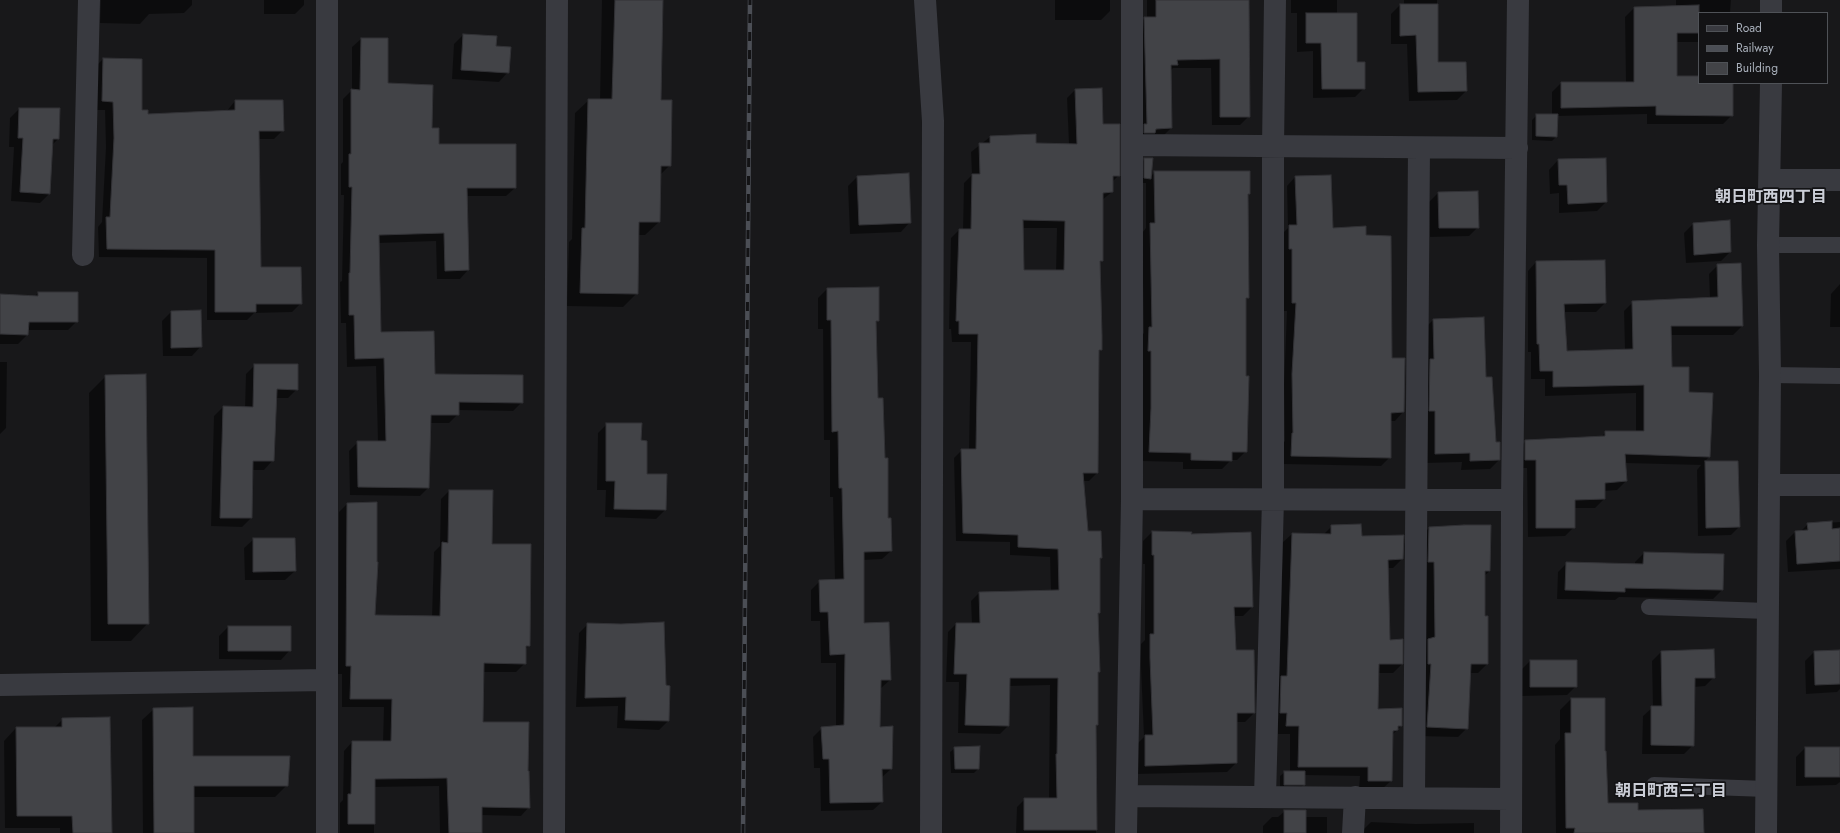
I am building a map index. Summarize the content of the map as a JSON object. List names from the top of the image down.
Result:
{
  "districts": ["朝日町西四丁目", "朝日町西三丁目"],
  "legend": ["Road", "Railway", "Building"]
}
